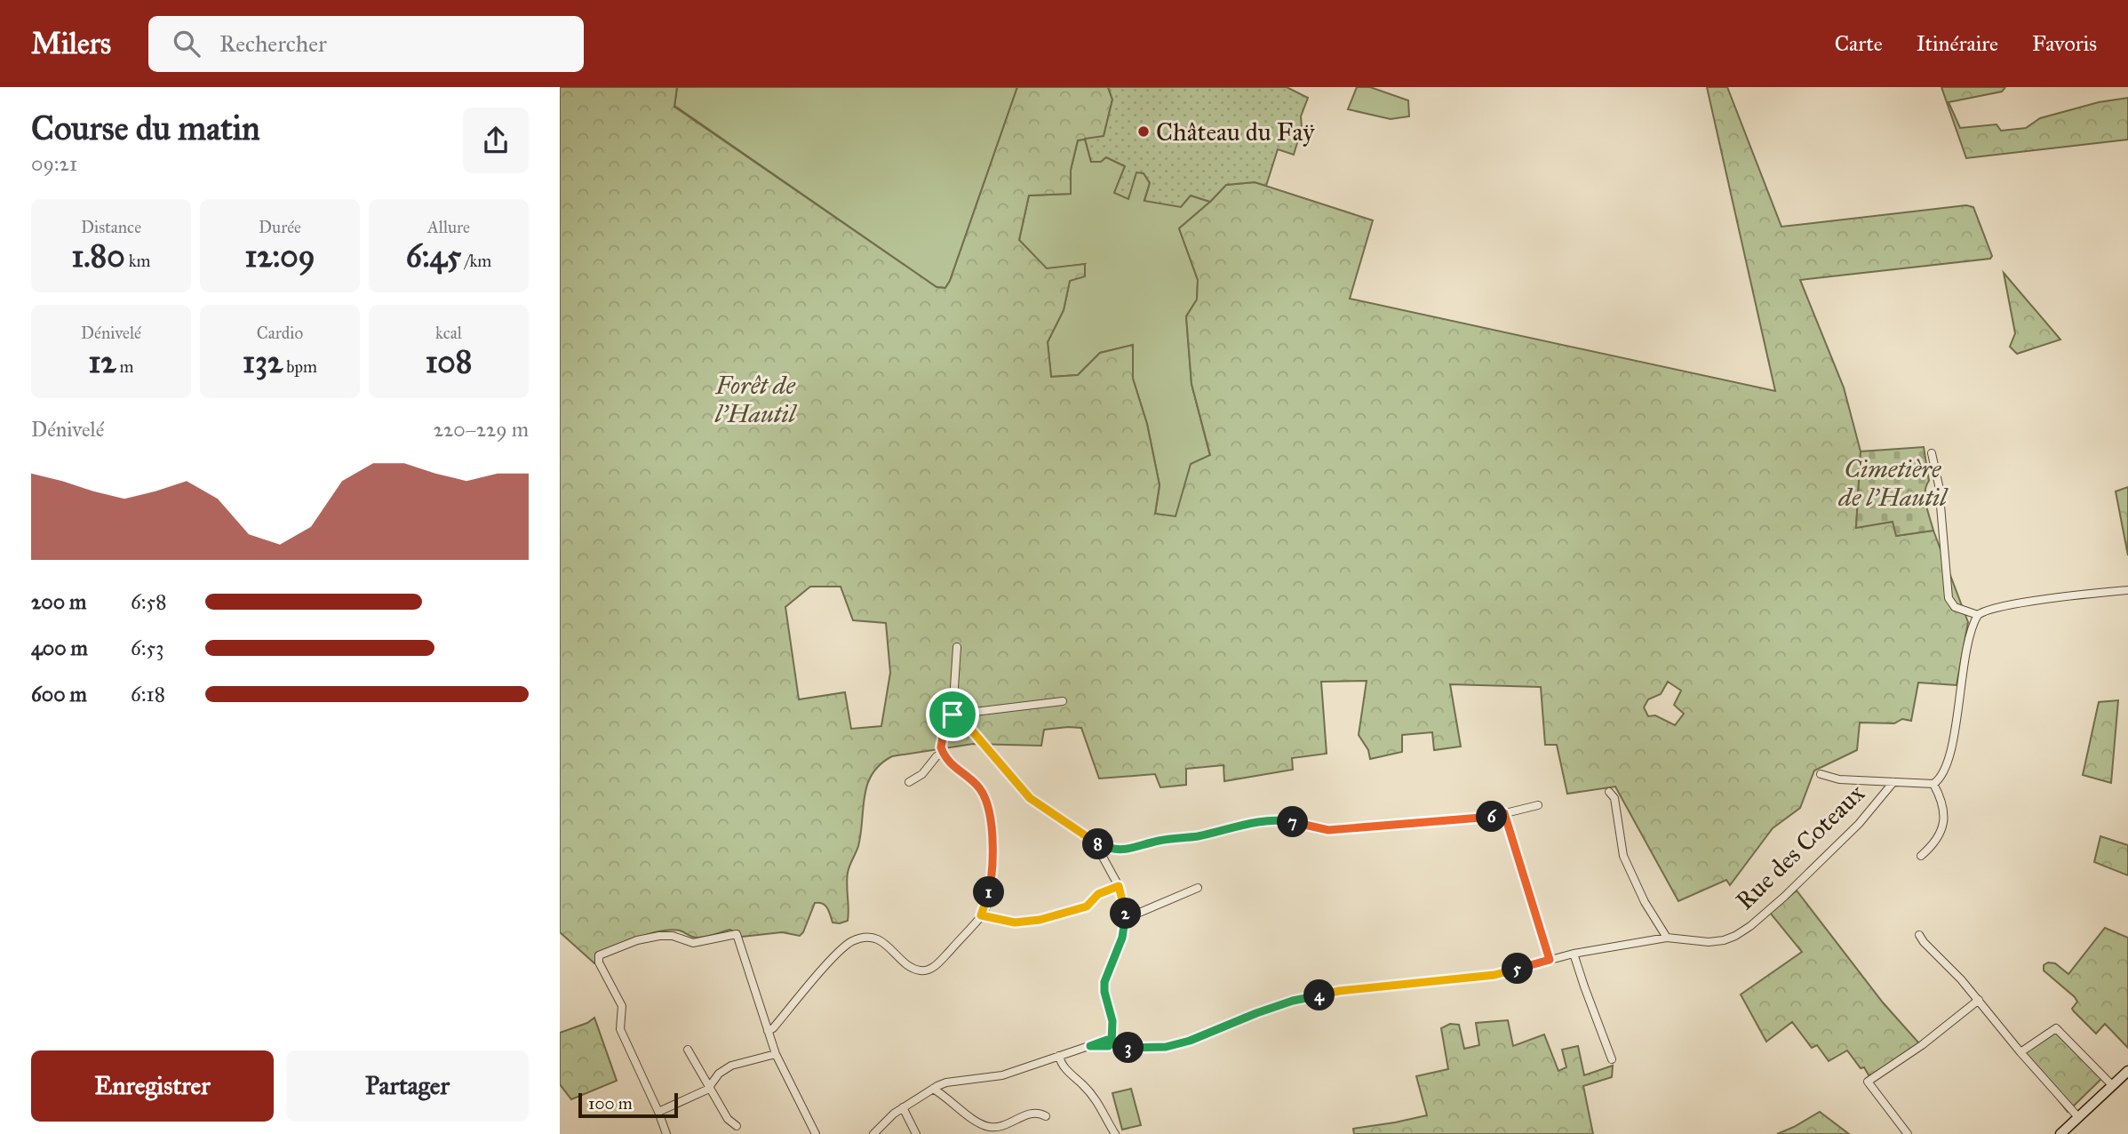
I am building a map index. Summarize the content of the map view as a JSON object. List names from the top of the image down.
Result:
{
  "streets": {
    "street": ["Rue des Coteaux"]
  },
  "parks": ["Forêt de l'Hautil", "Cimetière de l'Hautil"],
  "places": ["Château du Faÿ"],
  "scale_bar": "100 m",
  "page": {
    "header": "Milers",
    "search": "Rechercher",
    "nav": ["Carte", "Itinéraire", "Favoris"],
    "heading": ["Course du matin", "09:21"],
    "stats": [
      ["Distance", "1.80 km"],
      ["Durée", "12:09"],
      ["Allure", "6:45 /km"],
      ["Dénivelé", "12 m"],
      ["Cardio", "132 bpm"],
      ["kcal", "108"]
    ],
    "chart": ["Dénivelé", "220–229 m"],
    "list": [
      {
        "name": "200 m",
        "note": "6:58"
      },
      {
        "name": "400 m",
        "note": "6:53"
      },
      {
        "name": "600 m",
        "note": "6:18"
      }
    ],
    "pins": [
      "6",
      "7",
      "8",
      "1",
      "2",
      "5",
      "4",
      "3"
    ],
    "buttons": ["Enregistrer", "Partager"],
    "scale": "100 m"
  }
}
